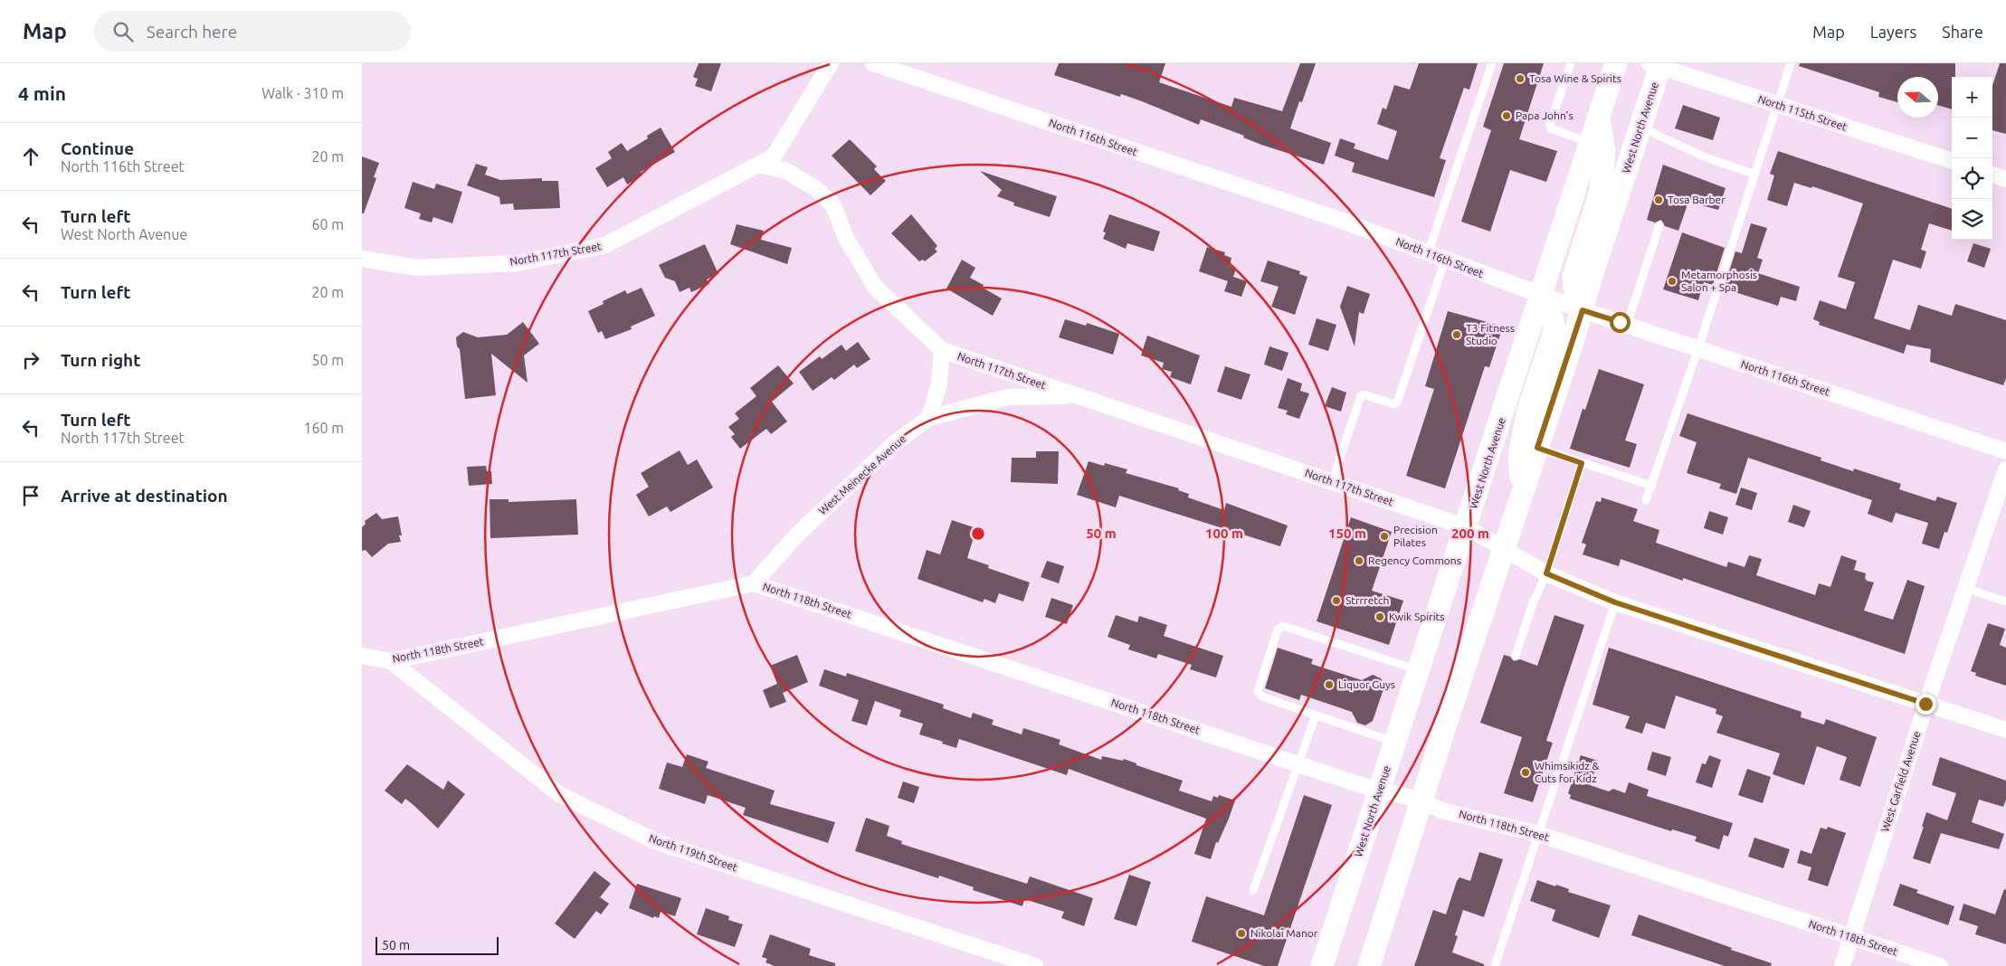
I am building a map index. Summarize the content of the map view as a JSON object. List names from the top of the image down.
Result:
{
  "streets": {
    "main road": ["West North Avenue"],
    "street": [
      "North 115th Street",
      "North 116th Street",
      "North 117th Street",
      "West Meinecke Avenue",
      "North 118th Street",
      "West Garfield Avenue",
      "North 119th Street"
    ]
  },
  "crossings": [
    ["North 115th Street", "West North Avenue"],
    ["West North Avenue", "North 116th Street"],
    ["West North Avenue", "North 117th Street"],
    ["West North Avenue", "North 118th Street"],
    ["North 117th Street", "West Meinecke Avenue"],
    ["North 117th Street", "West Garfield Avenue"],
    ["West Meinecke Avenue", "North 118th Street"],
    ["North 118th Street", "West Garfield Avenue"],
    ["North 118th Street", "North 119th Street"]
  ],
  "places": [
    "Tosa Wine & Spirits",
    "Papa John's",
    "Tosa Barber",
    "Metamorphosis Salon + Spa",
    "T3 Fitness Studio",
    "Precision Pilates",
    "Regency Commons",
    "Strrretch",
    "Kwik Spirits",
    "Liquor Guys",
    "Whimsikidz & Cuts for Kidz",
    "Nikolai Manor"
  ],
  "scale_bar": "50 m",
  "north": "left",
  "page": {
    "header": "Map",
    "search": "Search here",
    "nav": ["Map", "Layers", "Share"],
    "heading": ["4 min", "Walk · 310 m"],
    "map_buttons": ["+", "−"],
    "list": [
      ["Continue", "North 116th Street", "20 m"],
      ["Turn left", "West North Avenue", "60 m"],
      ["Turn left", "20 m"],
      ["Turn right", "50 m"],
      ["Turn left", "North 117th Street", "160 m"],
      "Arrive at destination"
    ],
    "scale": "50 m"
  },
  "rings": [
    "50 m",
    "100 m",
    "150 m",
    "200 m"
  ]
}
